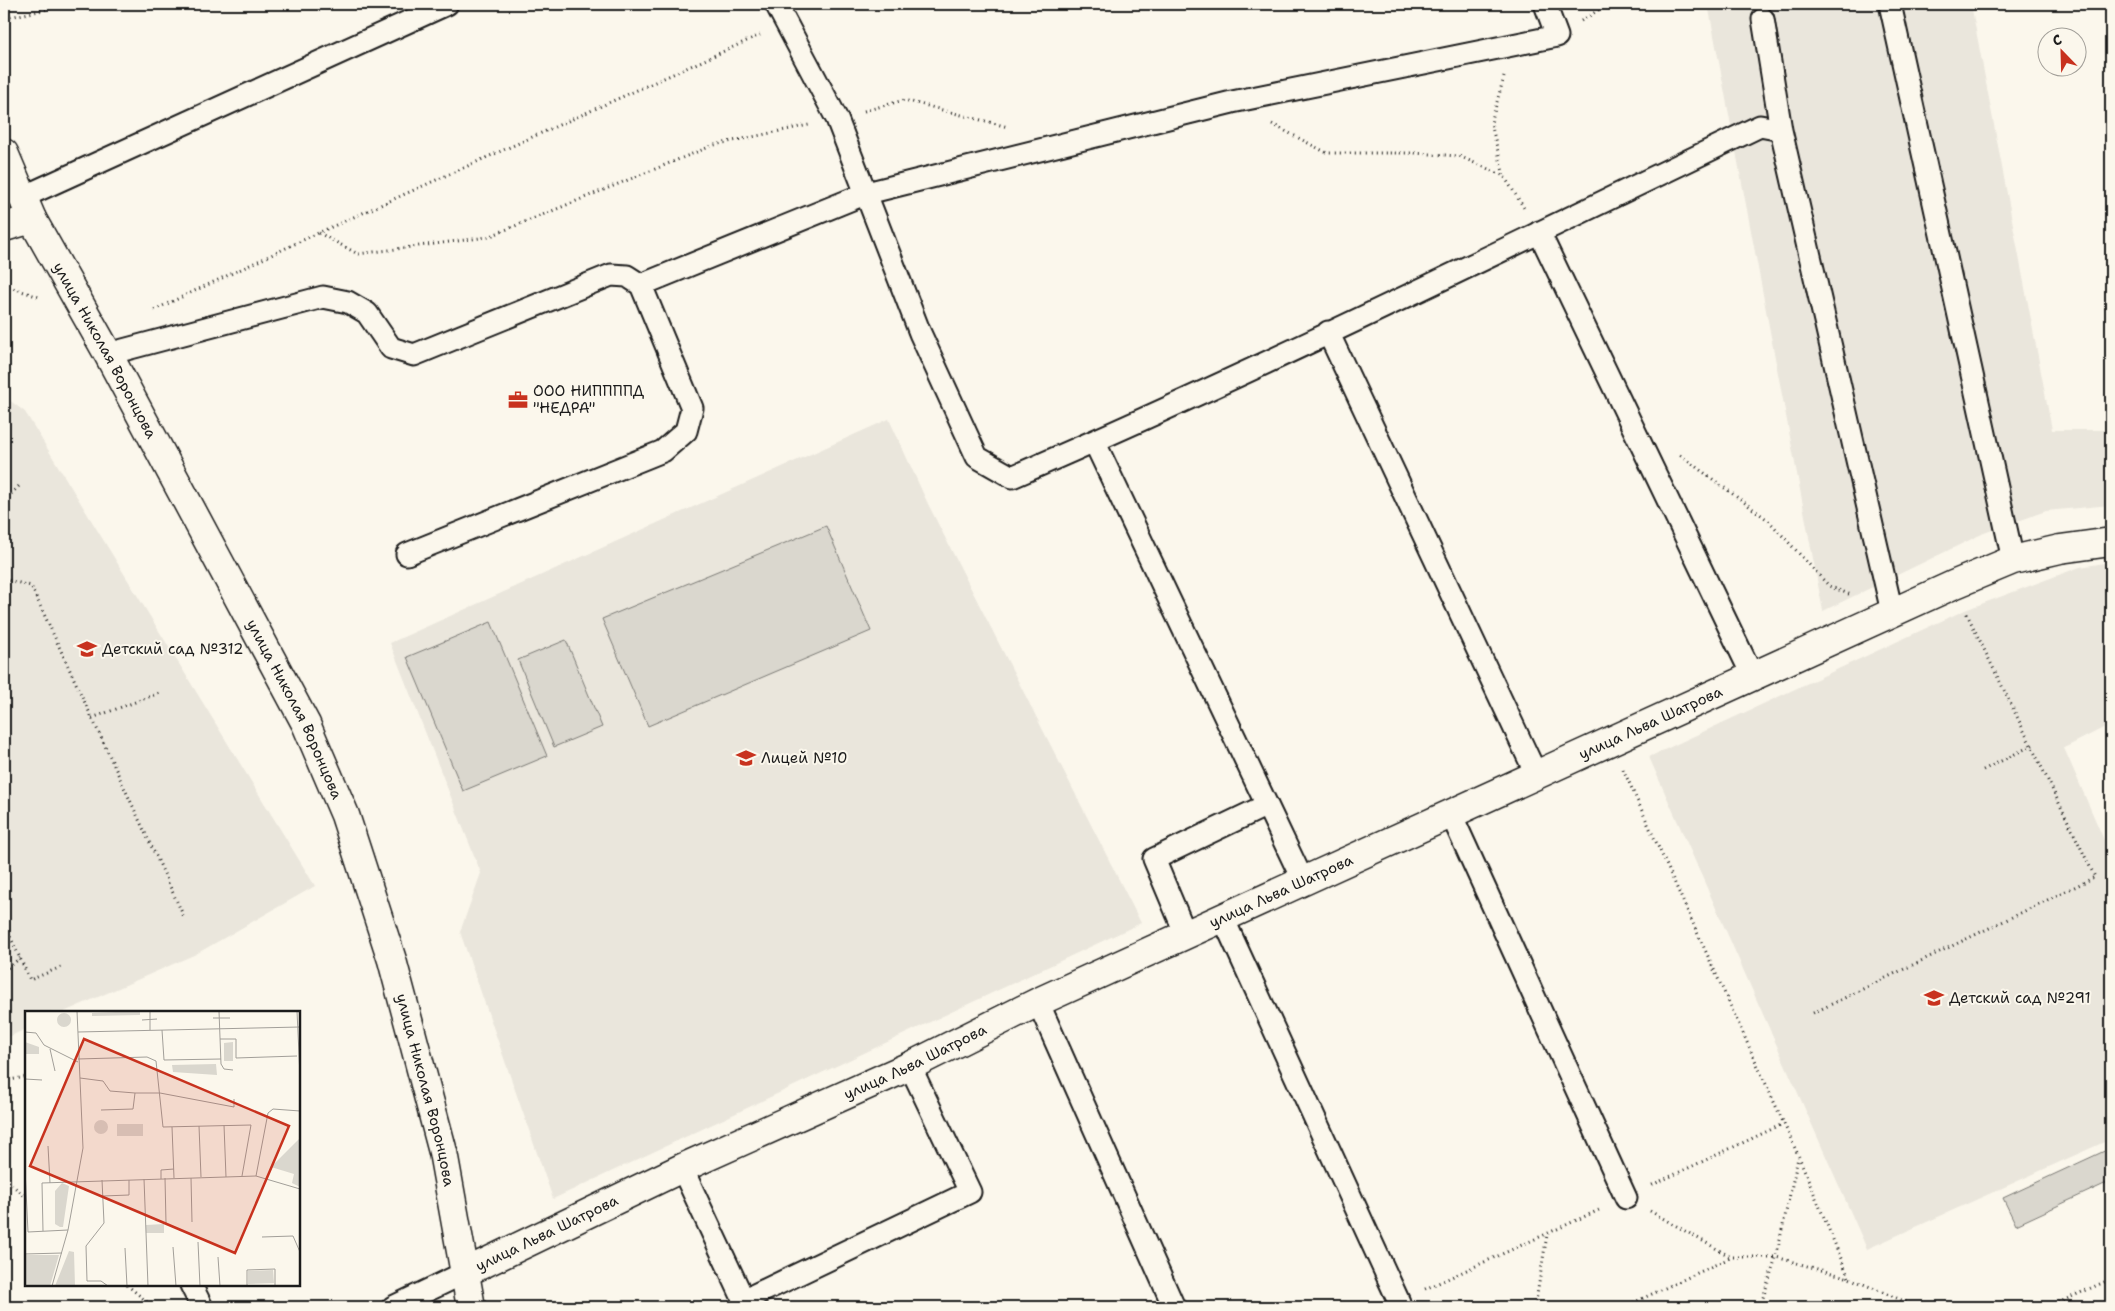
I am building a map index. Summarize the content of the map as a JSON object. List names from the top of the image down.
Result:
{
  "streets": {
    "street": ["улица Николая Воронцова", "улица Льва Шатрова"]
  },
  "crossings": [
    ["улица Николая Воронцова", "улица Льва Шатрова"]
  ],
  "places": {
    "office": ["ООО НИППППД \"НЕДРА\""],
    "school or university": ["Детский сад №312", "Лицей №10", "Детский сад №291"]
  },
  "north": "top left"
}
